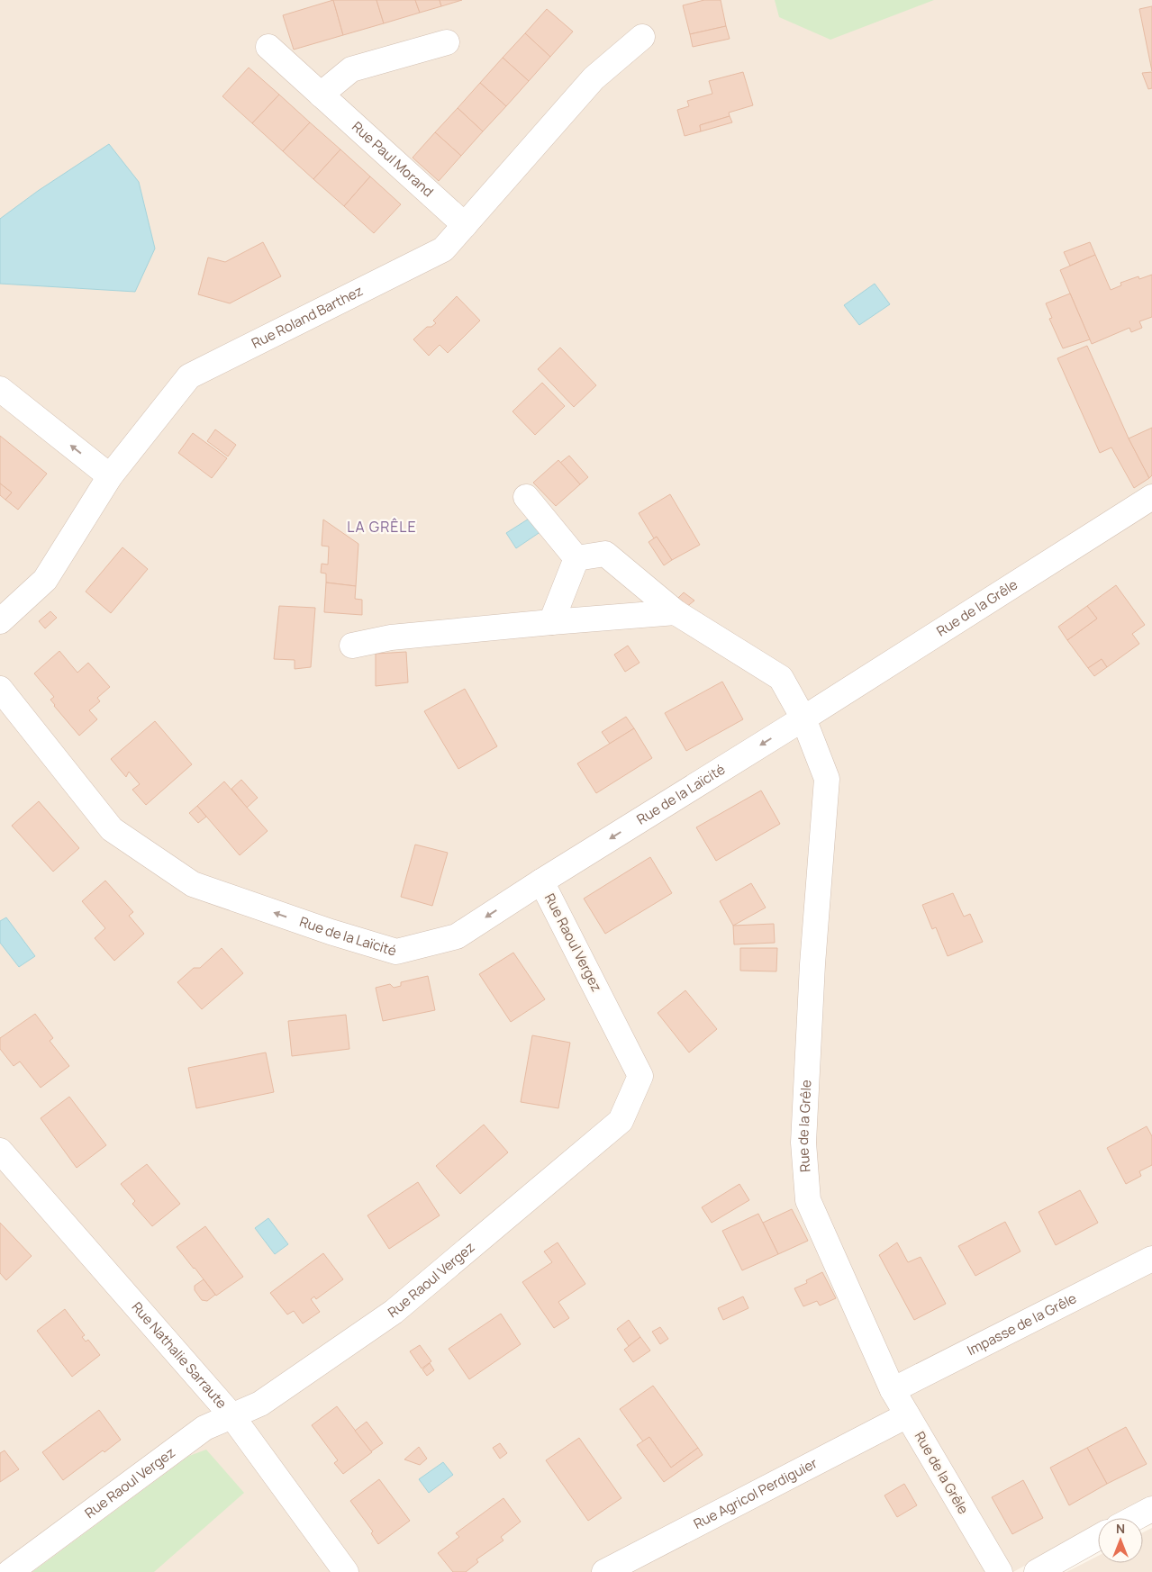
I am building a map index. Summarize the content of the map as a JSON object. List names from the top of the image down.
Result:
{
  "streets": {
    "street": [
      "Rue Paul Morand",
      "Rue Roland Barthez",
      "Rue de la Grêle",
      "Rue de la Laïcité",
      "Rue Raoul Vergez",
      "Impasse de la Grêle",
      "Rue Nathalie Sarraute",
      "Rue Agricol Perdiguier"
    ]
  },
  "crossings": [
    ["Rue Paul Morand", "Rue Roland Barthez"],
    ["Rue de la Grêle", "Rue de la Laïcité"],
    ["Rue de la Grêle", "Impasse de la Grêle"],
    ["Rue de la Grêle", "Rue Agricol Perdiguier"],
    ["Rue de la Laïcité", "Rue Raoul Vergez"],
    ["Rue Raoul Vergez", "Rue Nathalie Sarraute"]
  ],
  "one_way": ["Rue de la Laïcité"],
  "districts": ["LA GRÊLE"],
  "north": "top"
}
